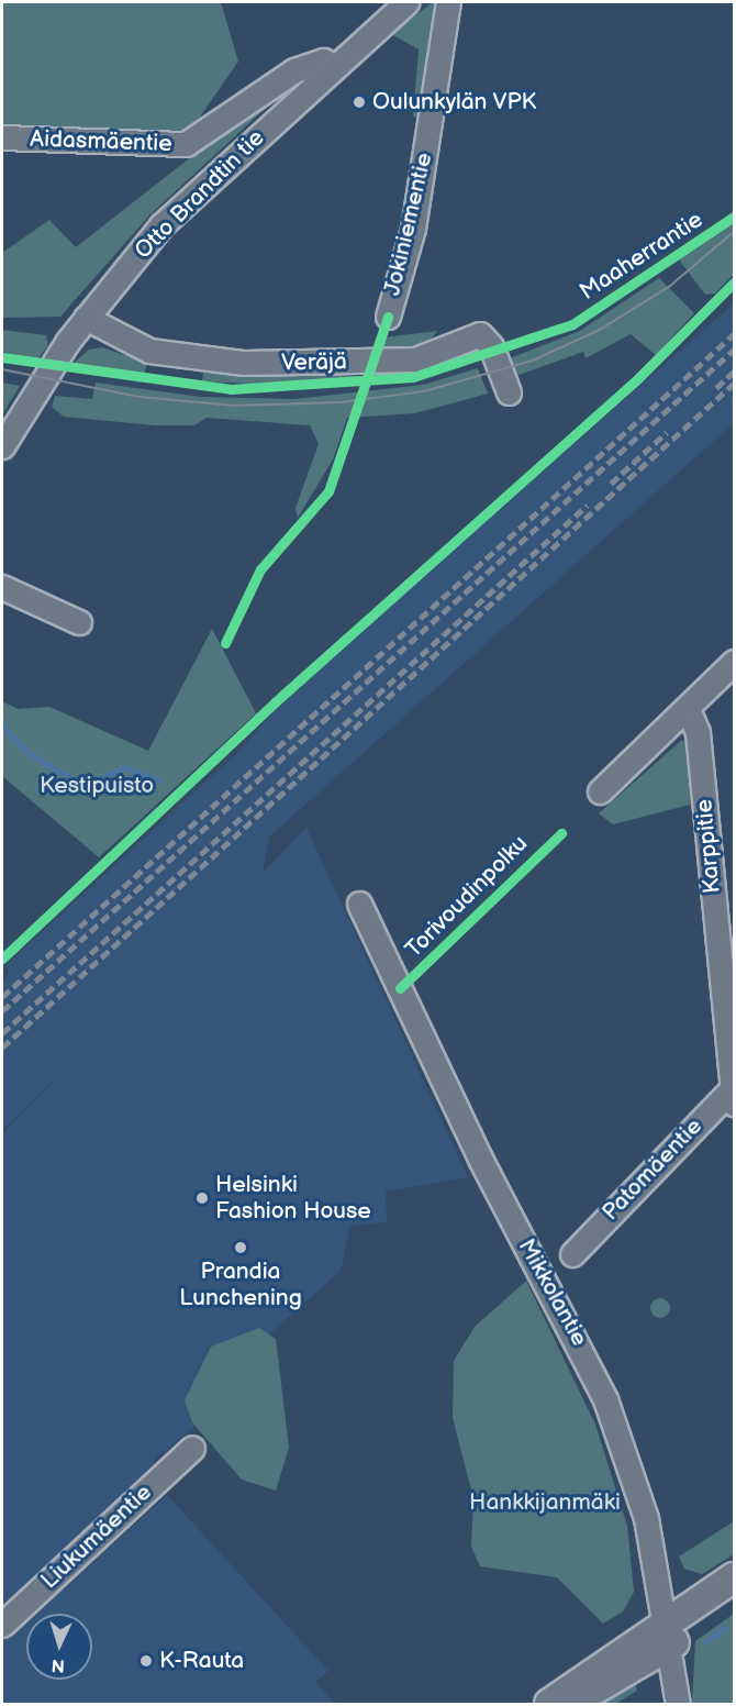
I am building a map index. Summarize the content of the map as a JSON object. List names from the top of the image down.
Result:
{
  "streets": {
    "street": [
      "Aidasmäentie",
      "Otto Brandtin tie",
      "Jokiniementie",
      "Veräjä",
      "Karppitie",
      "Patomäentie",
      "Mikkolantie",
      "Liukumäentie"
    ],
    "cycle path": ["Maaherrantie", "Torivoudinpolku"]
  },
  "crossings": [
    ["Aidasmäentie", "Otto Brandtin tie"],
    ["Otto Brandtin tie", "Veräjä"],
    ["Karppitie", "Patomäentie"]
  ],
  "parks": ["Kestipuisto", "Hankkijanmäki"],
  "places": [
    "Oulunkylän VPK",
    "Helsinki Fashion House",
    "Prandia Lunchening",
    "K-Rauta"
  ],
  "north": "bottom"
}
